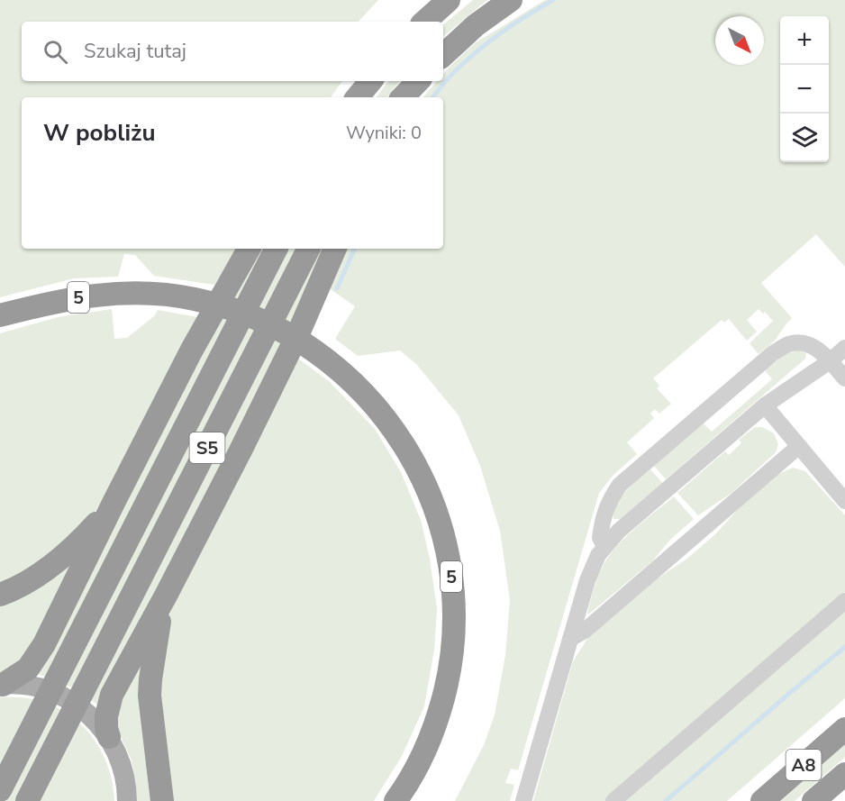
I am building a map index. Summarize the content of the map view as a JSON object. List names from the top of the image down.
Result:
{
  "streets": {
    "highway": ["5", "S5", "A8"]
  },
  "north": "bottom right",
  "page": {
    "map_buttons": ["+", "−"],
    "search": "Szukaj tutaj",
    "heading": ["W pobliżu", "Wyniki: 0"]
  }
}
